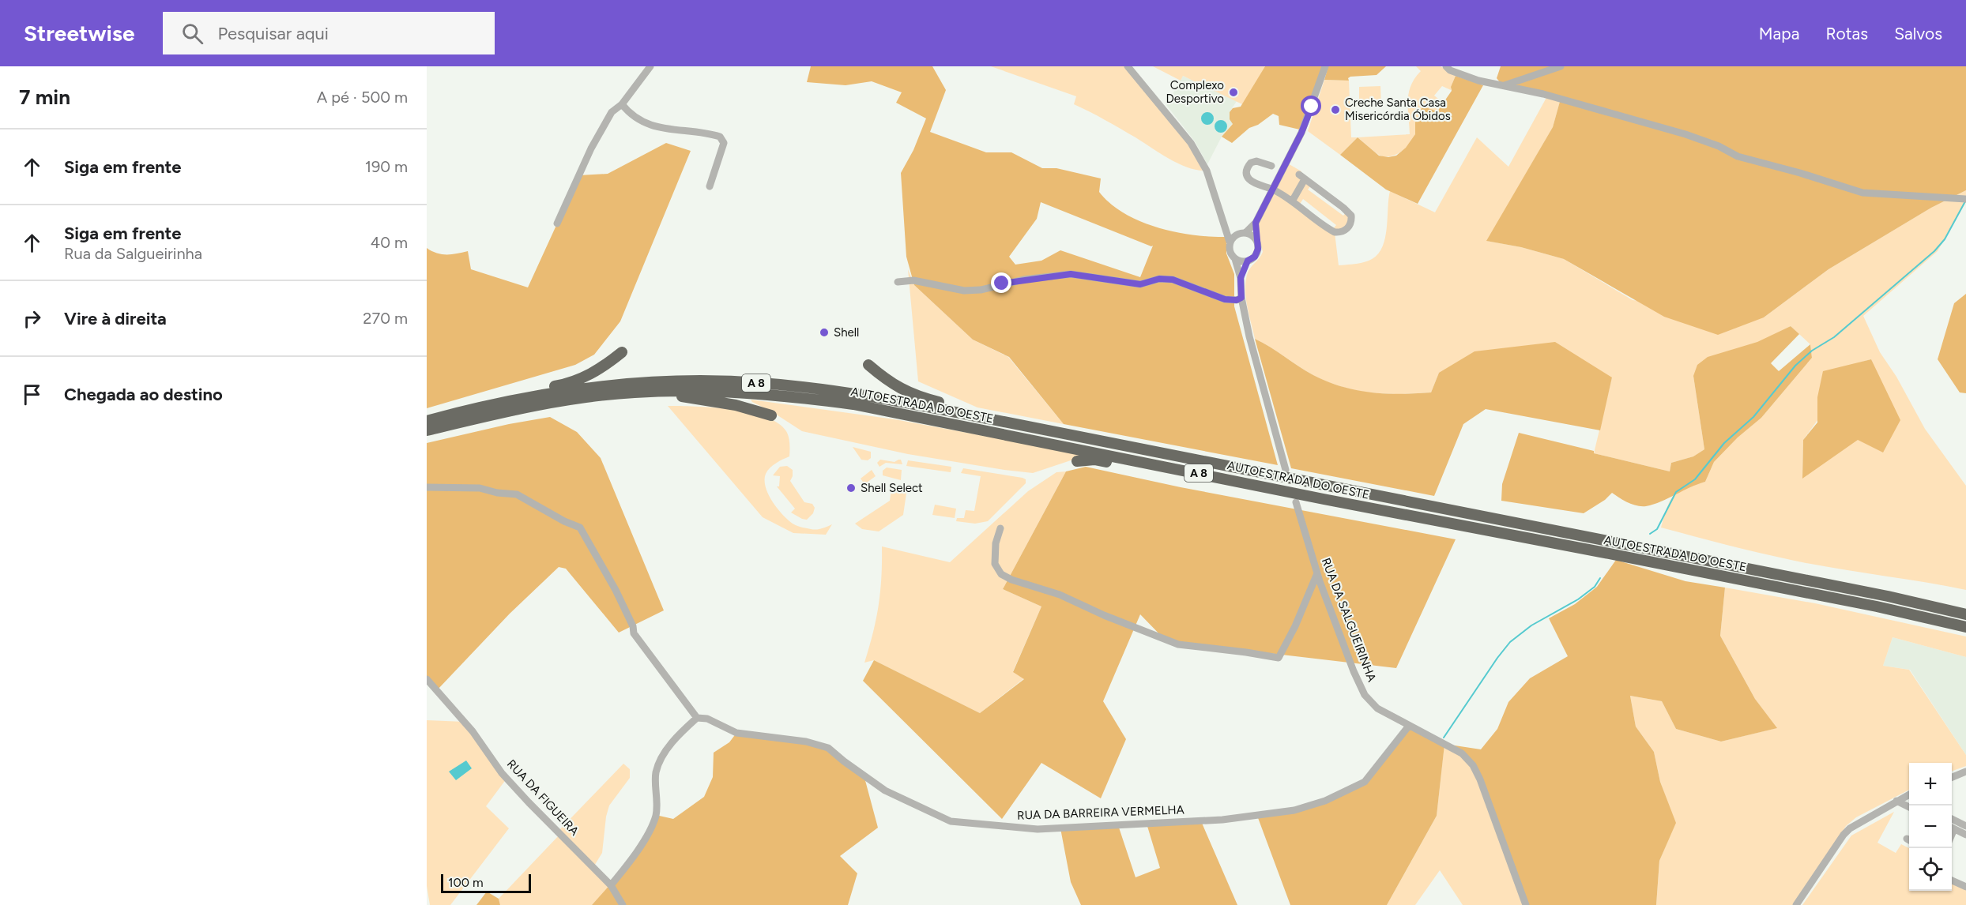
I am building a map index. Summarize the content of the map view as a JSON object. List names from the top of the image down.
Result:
{
  "streets": {
    "highway": ["A 8", "AUTOESTRADA DO OESTE"],
    "street": ["RUA DA SALGUEIRINHA", "RUA DA FIGUEIRA", "RUA DA BARREIRA VERMELHA"]
  },
  "crossings": [
    ["RUA DA SALGUEIRINHA", "RUA DA BARREIRA VERMELHA"]
  ],
  "places": [
    "Complexo Desportivo",
    "Creche Santa Casa Misericórdia Óbidos",
    "Shell",
    "Shell Select"
  ],
  "scale_bar": "100 m",
  "page": {
    "header": "Streetwise",
    "search": "Pesquisar aqui",
    "nav": ["Mapa", "Rotas", "Salvos"],
    "heading": ["7 min", "A pé · 500 m"],
    "list": [
      ["Siga em frente", "190 m"],
      ["Siga em frente", "Rua da Salgueirinha", "40 m"],
      ["Vire à direita", "270 m"],
      "Chegada ao destino"
    ],
    "map_buttons": ["+", "−"],
    "scale": "100 m"
  }
}
